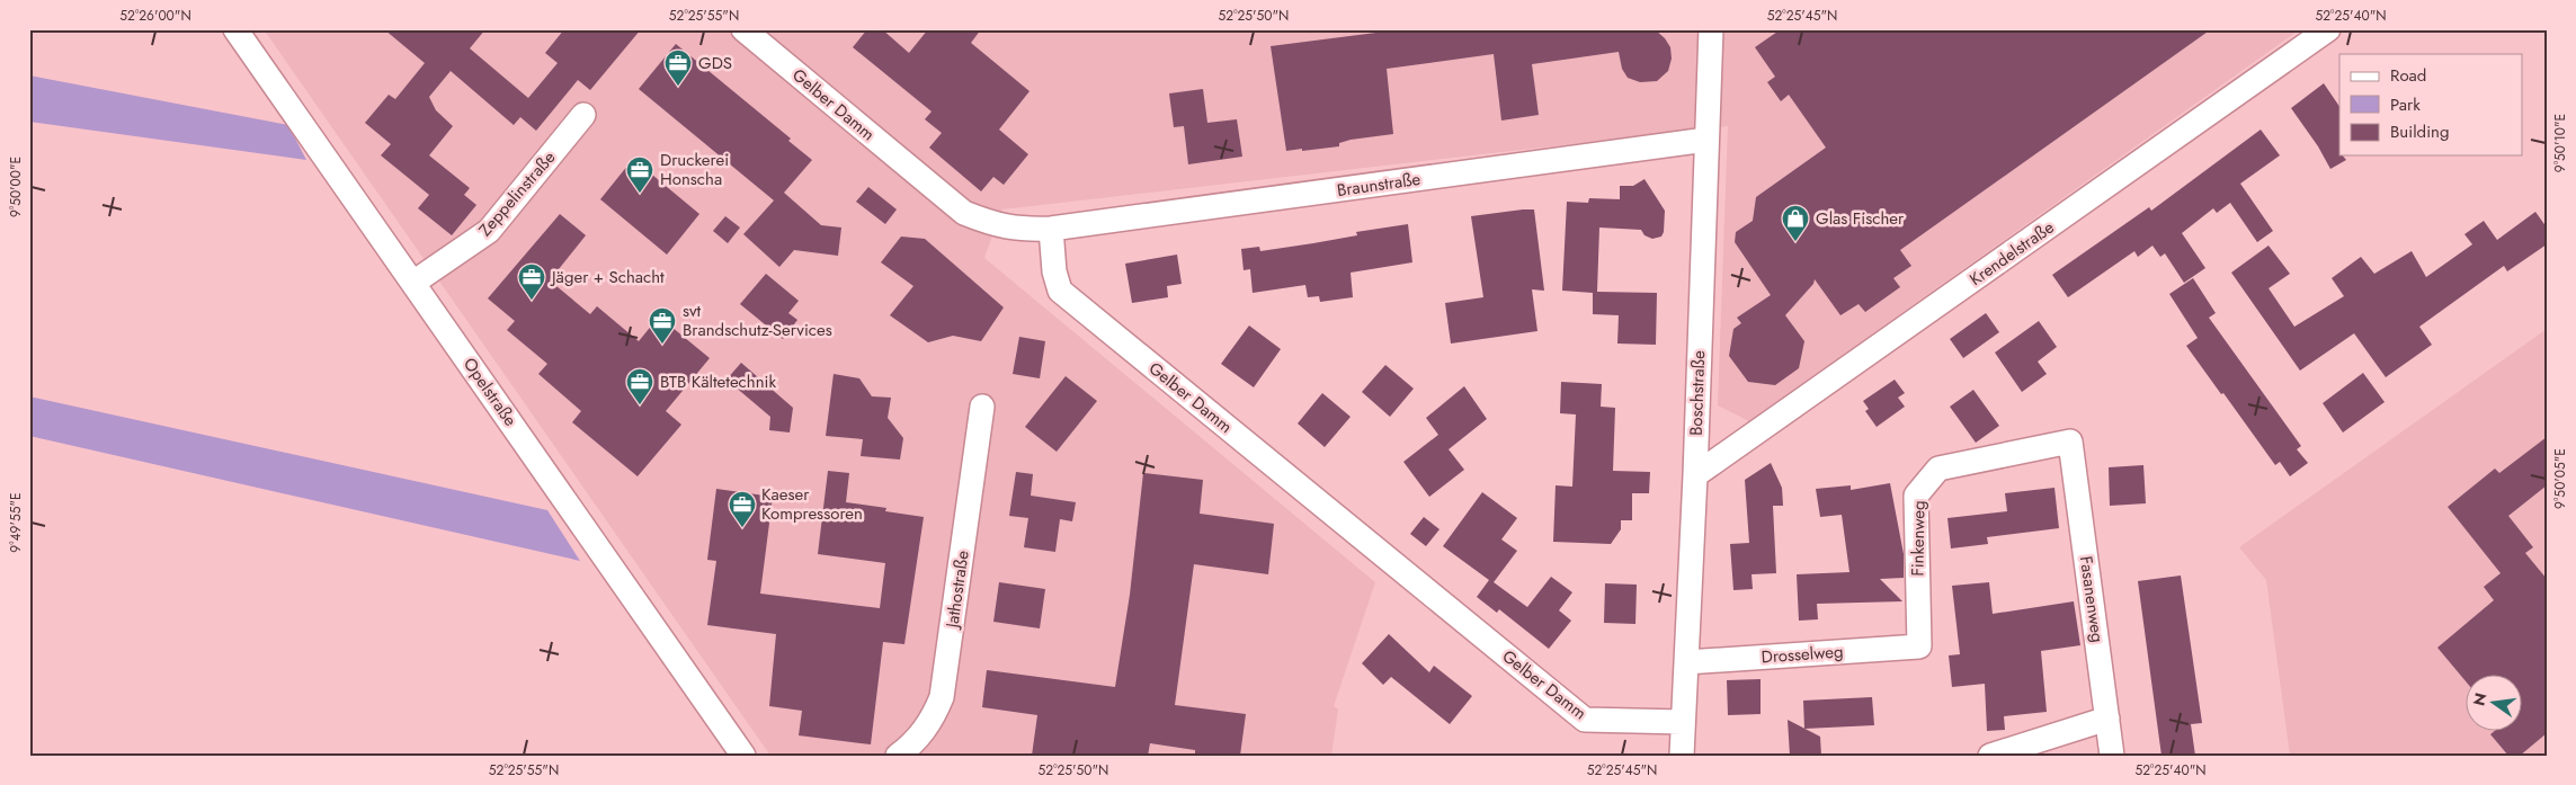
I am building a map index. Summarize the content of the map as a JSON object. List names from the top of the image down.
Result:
{
  "streets": {
    "street": [
      "Gelber Damm",
      "Braunstraße",
      "Zeppelinstraße",
      "Krendelstraße",
      "Opelstraße",
      "Boschstraße",
      "Finkenweg",
      "Jathostraße",
      "Fasanenweg",
      "Drosselweg"
    ]
  },
  "crossings": [
    ["Gelber Damm", "Braunstraße"],
    ["Gelber Damm", "Boschstraße"],
    ["Braunstraße", "Boschstraße"],
    ["Zeppelinstraße", "Opelstraße"],
    ["Krendelstraße", "Boschstraße"],
    ["Boschstraße", "Drosselweg"],
    ["Finkenweg", "Fasanenweg"],
    ["Finkenweg", "Drosselweg"]
  ],
  "places": {
    "office": [
      "GDS",
      "Druckerei Honscha",
      "Jäger + Schacht",
      "svt Brandschutz-Services",
      "BTB Kältetechnik",
      "Kaeser Kompressoren"
    ],
    "shop": ["Glas Fischer"]
  },
  "legend": ["Road", "Park", "Building"],
  "north": "left",
  "coordinates": [
    "52°26'00\"N",
    "52°25'55\"N",
    "52°25'50\"N",
    "52°25'45\"N",
    "52°25'40\"N",
    "9°50'10\"E",
    "9°50'00\"E",
    "9°50'05\"E",
    "9°49'55\"E"
  ]
}
